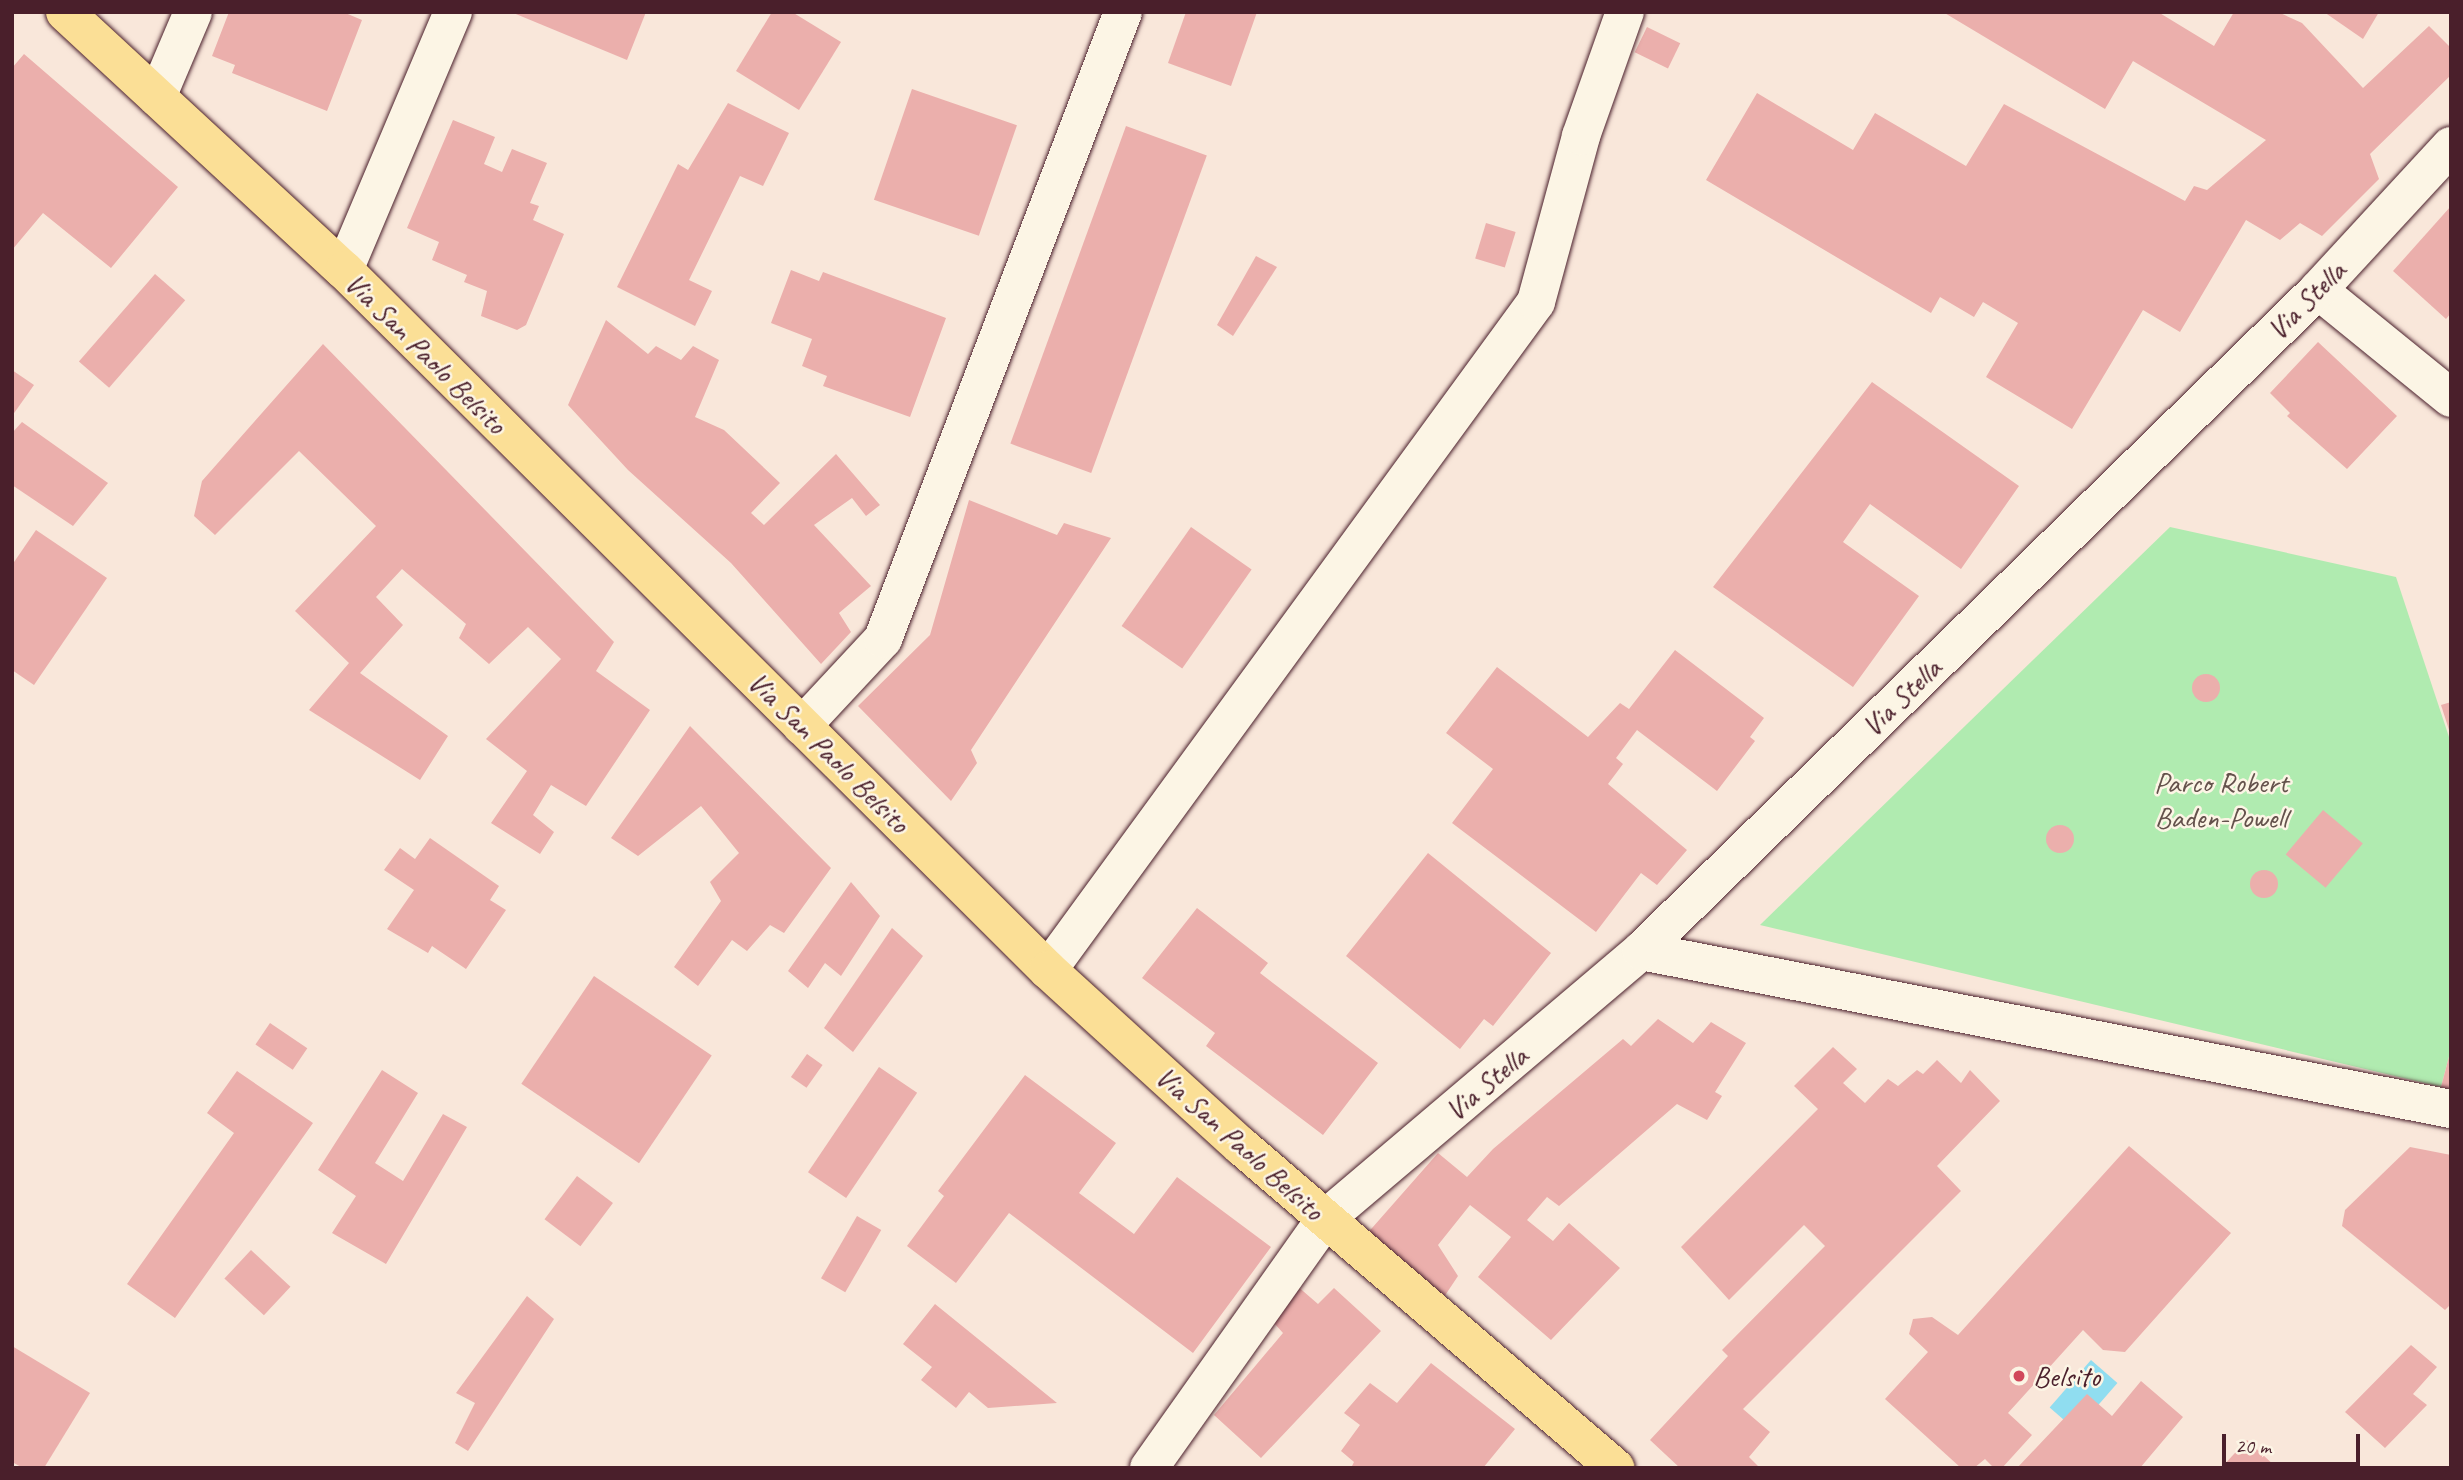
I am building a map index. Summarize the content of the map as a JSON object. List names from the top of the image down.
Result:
{
  "streets": {
    "main road": ["Via San Paolo Belsito"],
    "street": ["Via Stella"]
  },
  "crossings": [
    ["Via Stella", "Via San Paolo Belsito"]
  ],
  "parks": ["Parco Robert Baden-Powell"],
  "places": ["Belsito"],
  "scale_bar": "20 m"
}
